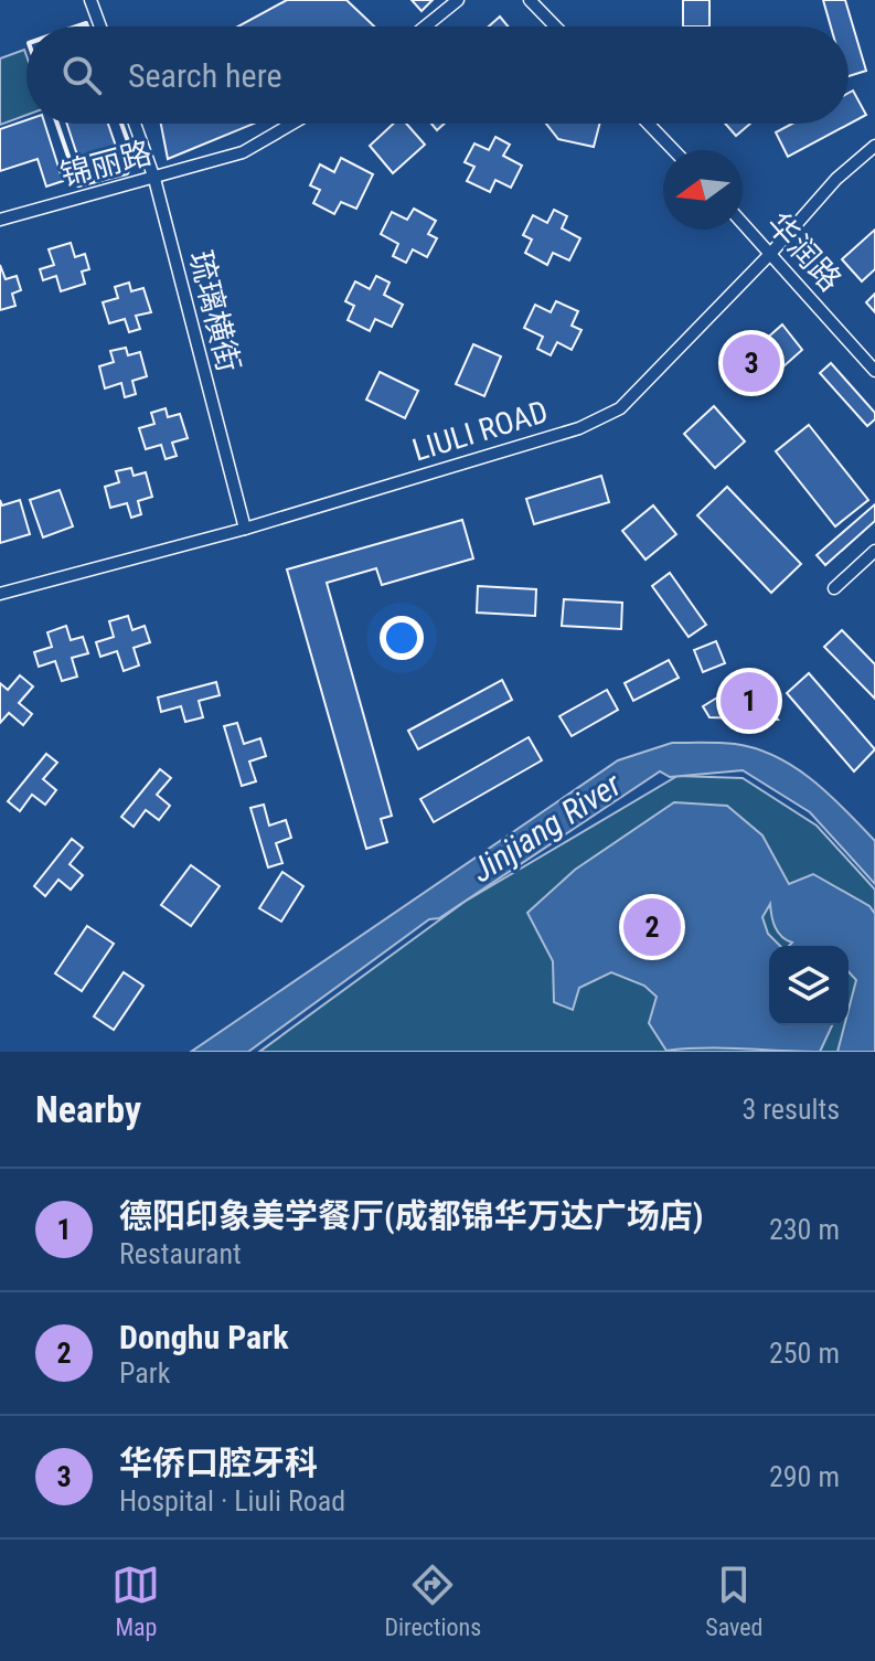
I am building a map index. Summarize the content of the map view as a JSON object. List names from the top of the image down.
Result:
{
  "streets": {
    "street": [
      "锦丽路",
      "华润路",
      "琉璃横街",
      "LIULI ROAD"
    ]
  },
  "crossings": [
    ["锦丽路", "琉璃横街"],
    ["华润路", "LIULI ROAD"],
    ["琉璃横街", "LIULI ROAD"]
  ],
  "water": ["Jinjiang River"],
  "north": "left",
  "page": {
    "search": "Search here",
    "pins": ["3", "1", "2"],
    "heading": ["Nearby", "3 results"],
    "list": [
      {
        "mark": "1",
        "name": "德阳印象美学餐厅(成都锦华万达广场店)",
        "note": "Restaurant",
        "value": "230 m"
      },
      {
        "mark": "2",
        "name": "Donghu Park",
        "note": "Park",
        "value": "250 m"
      },
      {
        "mark": "3",
        "name": "华侨口腔牙科",
        "note": "Hospital · Liuli Road",
        "value": "290 m"
      }
    ],
    "nav": ["Map", "Directions", "Saved"]
  }
}
